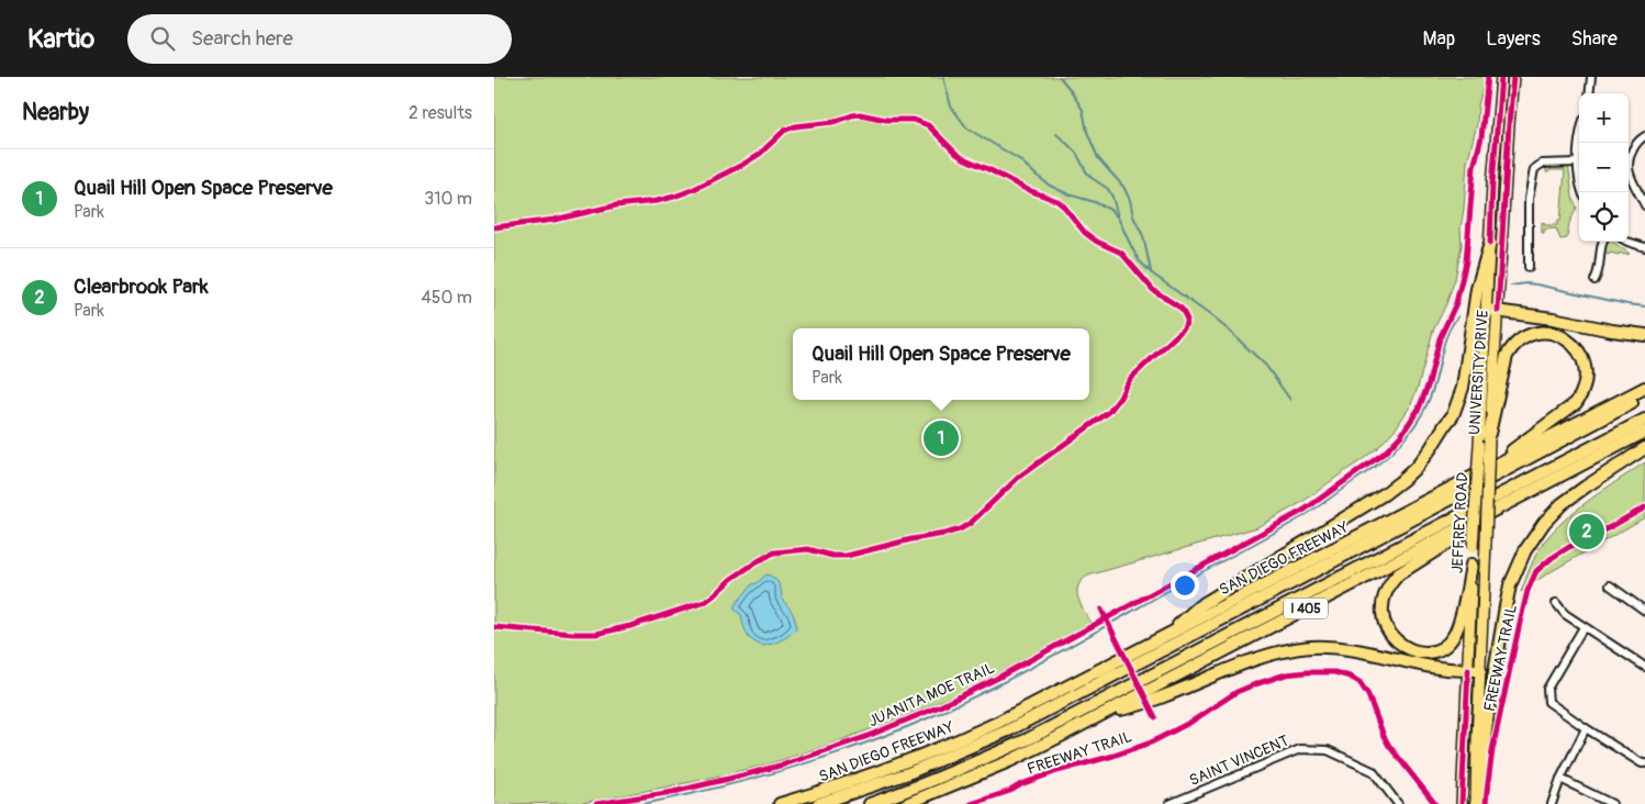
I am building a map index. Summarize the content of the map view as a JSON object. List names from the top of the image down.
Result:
{
  "streets": {
    "highway": ["SAN DIEGO FREEWAY", "I 405"],
    "main road": ["UNIVERSITY DRIVE", "JEFFREY ROAD"],
    "street": ["SAINT VINCENT"],
    "cycle path": ["FREEWAY TRAIL", "JUANITA MOE TRAIL"]
  },
  "crossings": [
    ["UNIVERSITY DRIVE", "JEFFREY ROAD"]
  ],
  "page": {
    "header": "Kartio",
    "search": "Search here",
    "nav": ["Map", "Layers", "Share"],
    "heading": ["Nearby", "2 results"],
    "map_buttons": ["+", "−"],
    "list": [
      {
        "mark": "1",
        "name": "Quail Hill Open Space Preserve",
        "note": "Park",
        "value": "310 m"
      },
      {
        "mark": "2",
        "name": "Clearbrook Park",
        "note": "Park",
        "value": "450 m"
      }
    ],
    "popup": ["Quail Hill Open Space Preserve", "Park"],
    "pins": ["1", "2"]
  }
}
